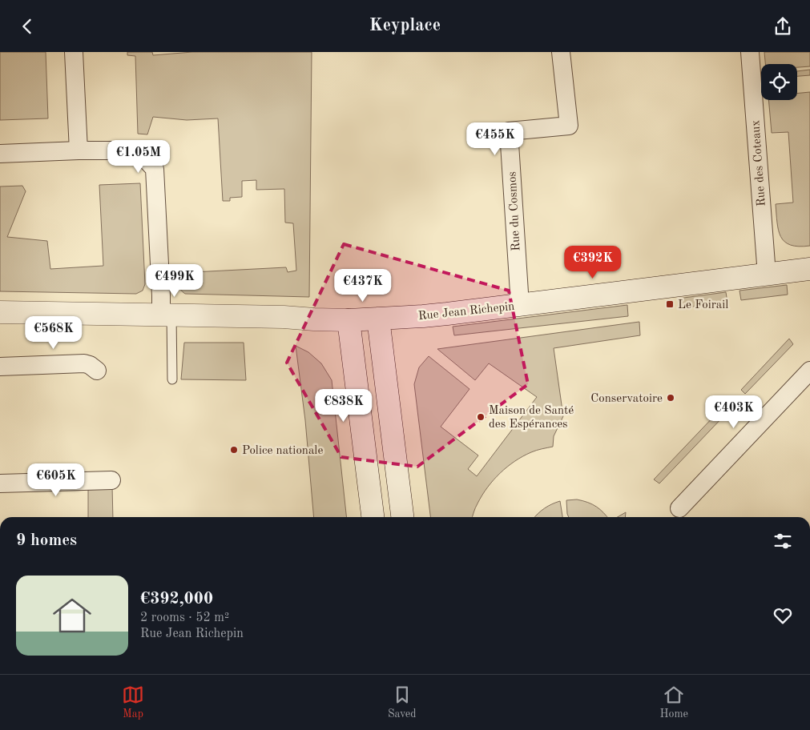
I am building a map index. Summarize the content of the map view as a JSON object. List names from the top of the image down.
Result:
{
  "streets": {
    "main road": ["Rue Jean Richepin"],
    "street": ["Rue des Coteaux", "Rue du Cosmos"]
  },
  "crossings": [
    ["Rue des Coteaux", "Rue Jean Richepin"],
    ["Rue du Cosmos", "Rue Jean Richepin"]
  ],
  "places": {
    "transit": ["Le Foirail"],
    "other": ["Conservatoire", "Maison de Santé des Espérances", "Police nationale"]
  },
  "page": {
    "header": "Keyplace",
    "price": [
      "€455K",
      "€1.05M",
      "€392K",
      "€499K",
      "€437K",
      "€568K",
      "€838K",
      "€403K",
      "€605K"
    ],
    "heading": "9 homes",
    "list": [
      {
        "name": "€392,000",
        "note": "2 rooms · 52 m² · Rue Jean Richepin"
      }
    ],
    "tabs": ["Map", "Saved", "Home"]
  }
}
